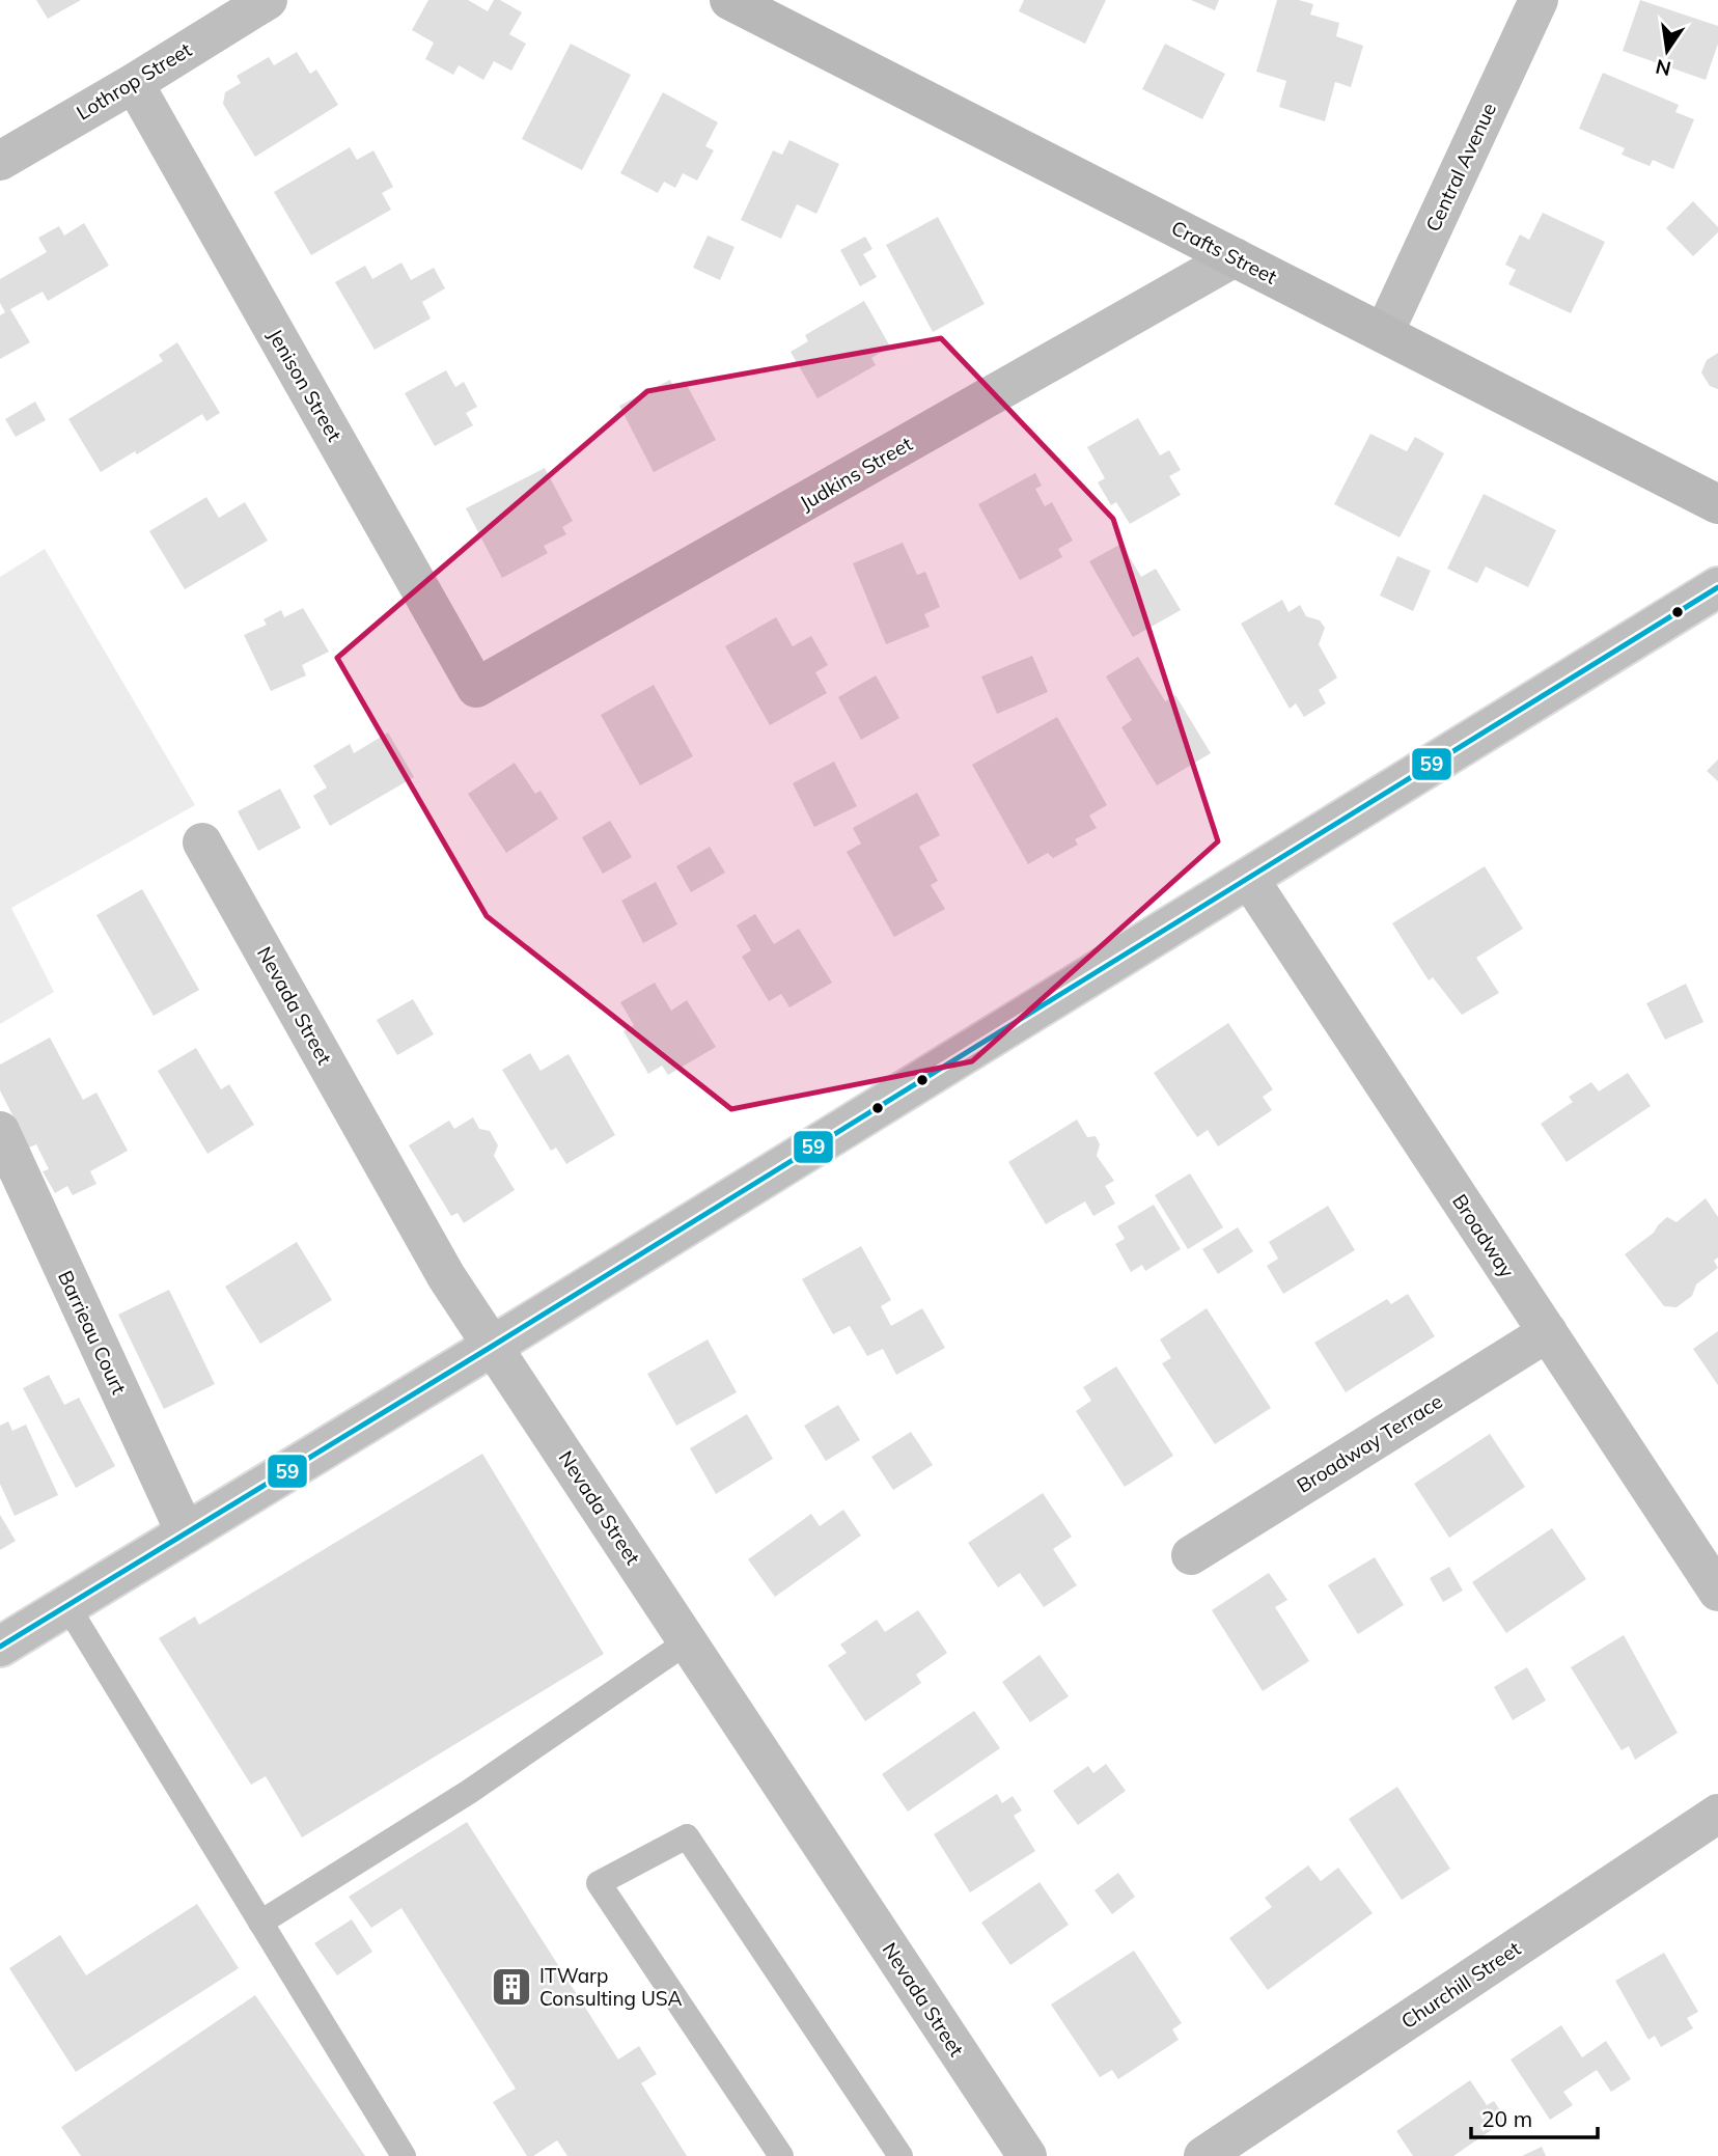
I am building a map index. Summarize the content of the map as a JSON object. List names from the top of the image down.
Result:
{
  "streets": {
    "main road": ["Crafts Street"],
    "street": [
      "Lothrop Street",
      "Central Avenue",
      "Jenison Street",
      "Judkins Street",
      "Nevada Street",
      "Broadway",
      "Barrieau Court",
      "Broadway Terrace",
      "Churchill Street"
    ]
  },
  "crossings": [
    ["Lothrop Street", "Jenison Street"],
    ["Central Avenue", "Crafts Street"],
    ["Crafts Street", "Judkins Street"],
    ["Jenison Street", "Judkins Street"],
    ["Broadway", "Broadway Terrace"]
  ],
  "places": {
    "building": ["ITWarp Consulting USA"]
  },
  "lines": ["transit line 59"],
  "scale_bar": "20 m",
  "north": "bottom"
}
